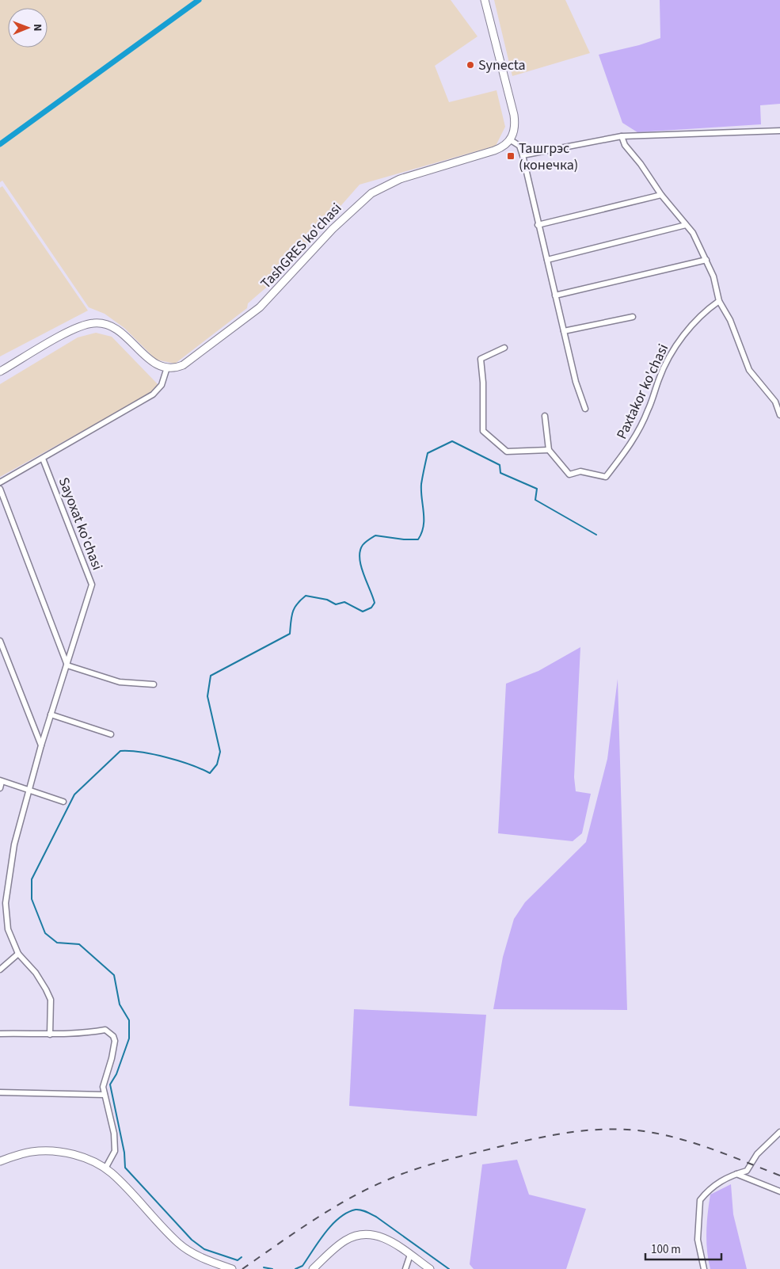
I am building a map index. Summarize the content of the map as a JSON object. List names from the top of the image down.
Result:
{
  "streets": {
    "main road": ["TashGRES ko'chasi"],
    "street": ["Paxtakor ko'chasi", "Sayoxat ko'chasi"]
  },
  "places": {
    "other": ["Synecta"],
    "transit": ["Ташгрэс (конечка)"]
  },
  "scale_bar": "100 m",
  "north": "right"
}
